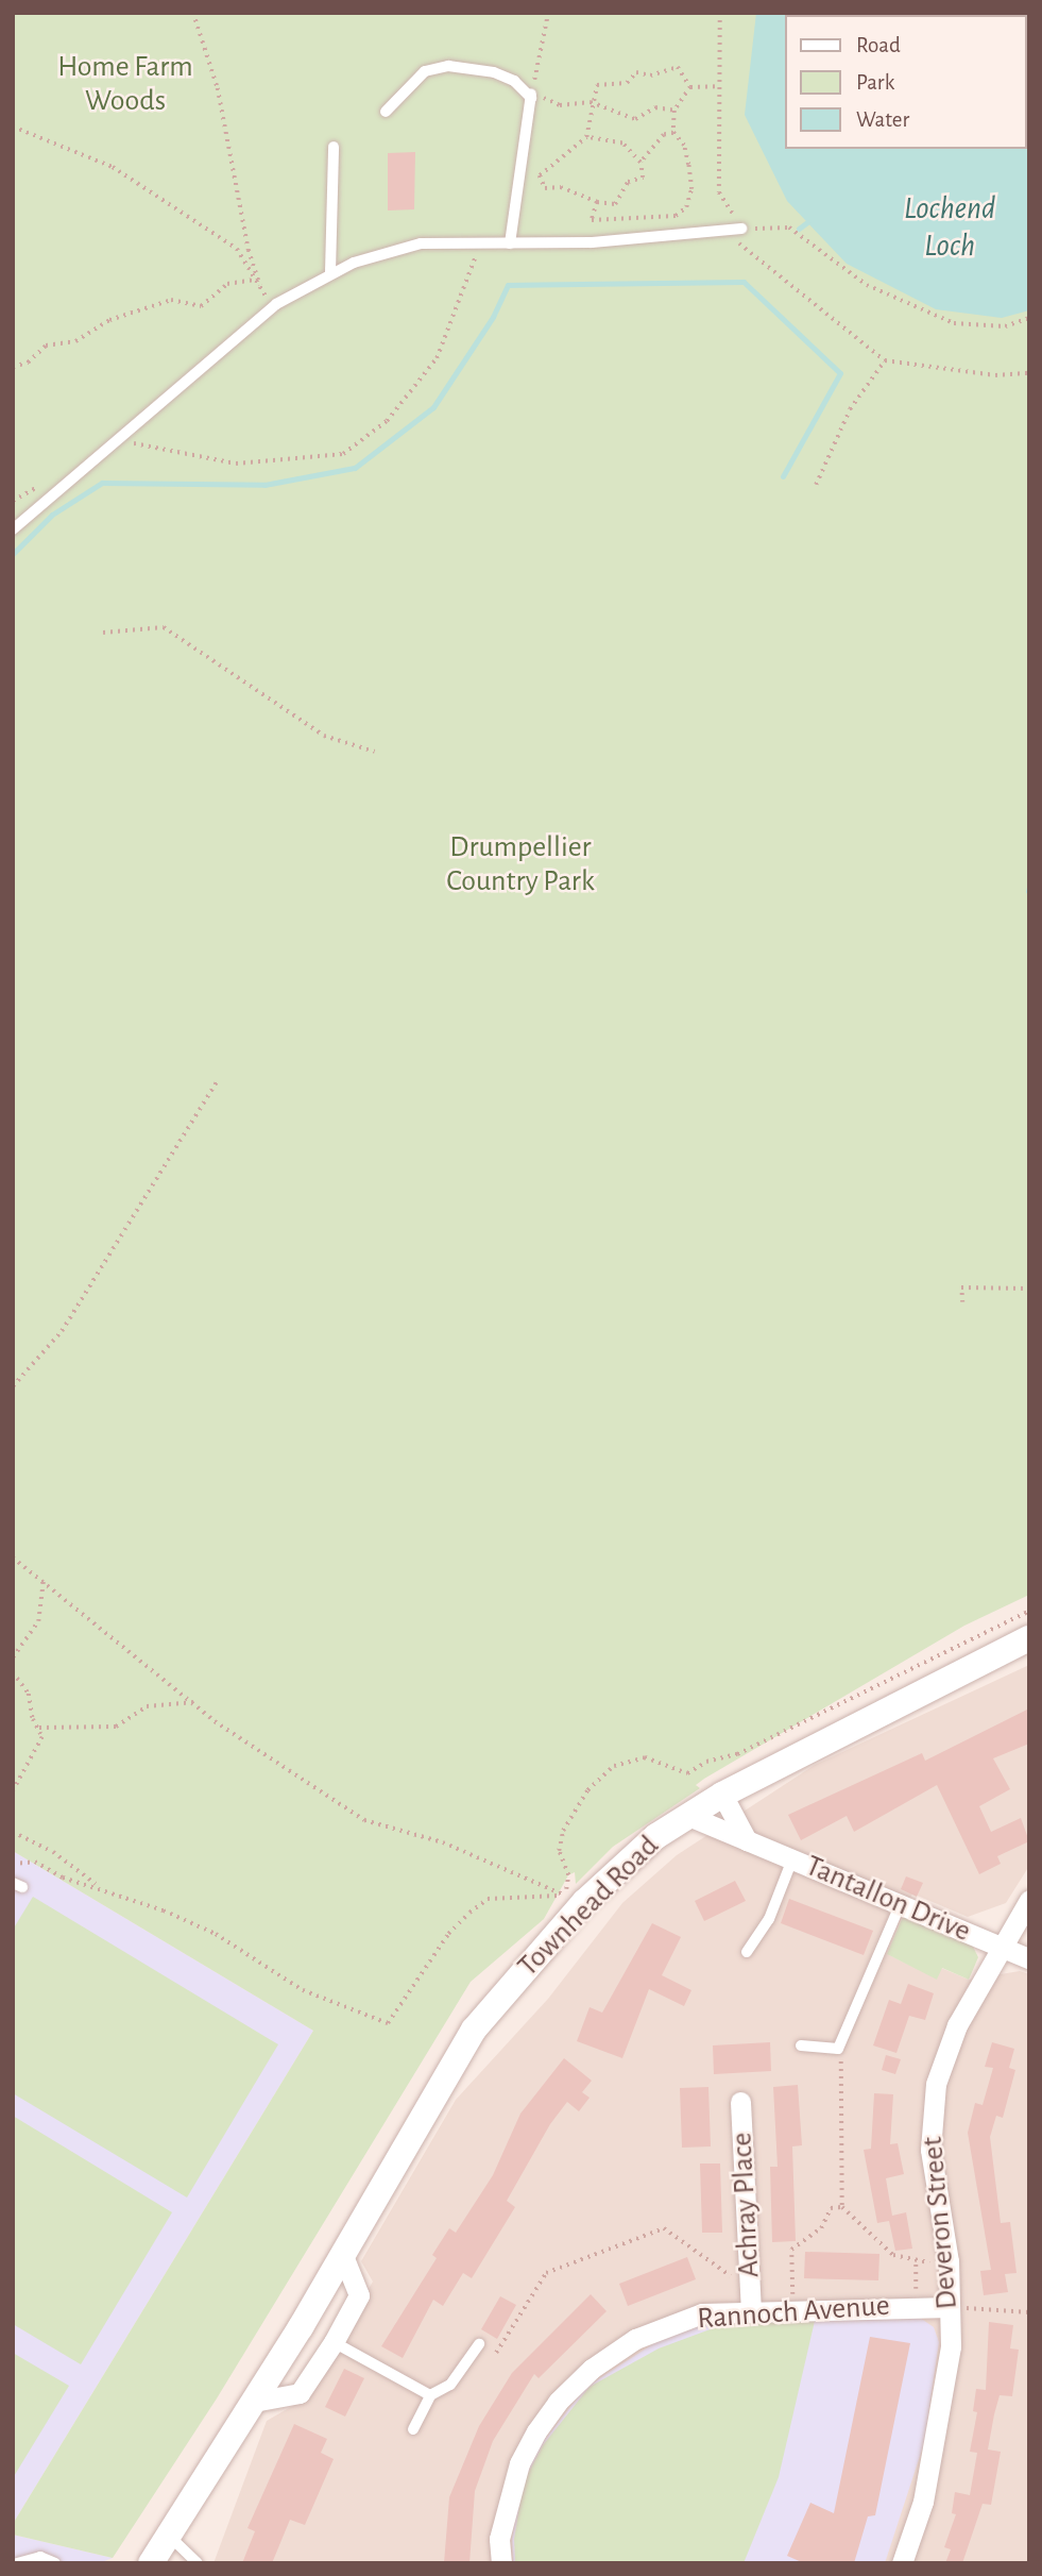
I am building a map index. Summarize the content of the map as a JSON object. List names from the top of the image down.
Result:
{
  "streets": {
    "street": [
      "Tantallon Drive",
      "Townhead Road",
      "Achray Place",
      "Deveron Street",
      "Rannoch Avenue"
    ]
  },
  "crossings": [
    ["Tantallon Drive", "Townhead Road"],
    ["Tantallon Drive", "Deveron Street"],
    ["Achray Place", "Rannoch Avenue"],
    ["Deveron Street", "Rannoch Avenue"]
  ],
  "water": ["Lochend Loch"],
  "parks": ["Home Farm Woods", "Drumpellier Country Park"],
  "legend": ["Road", "Park", "Water"]
}
